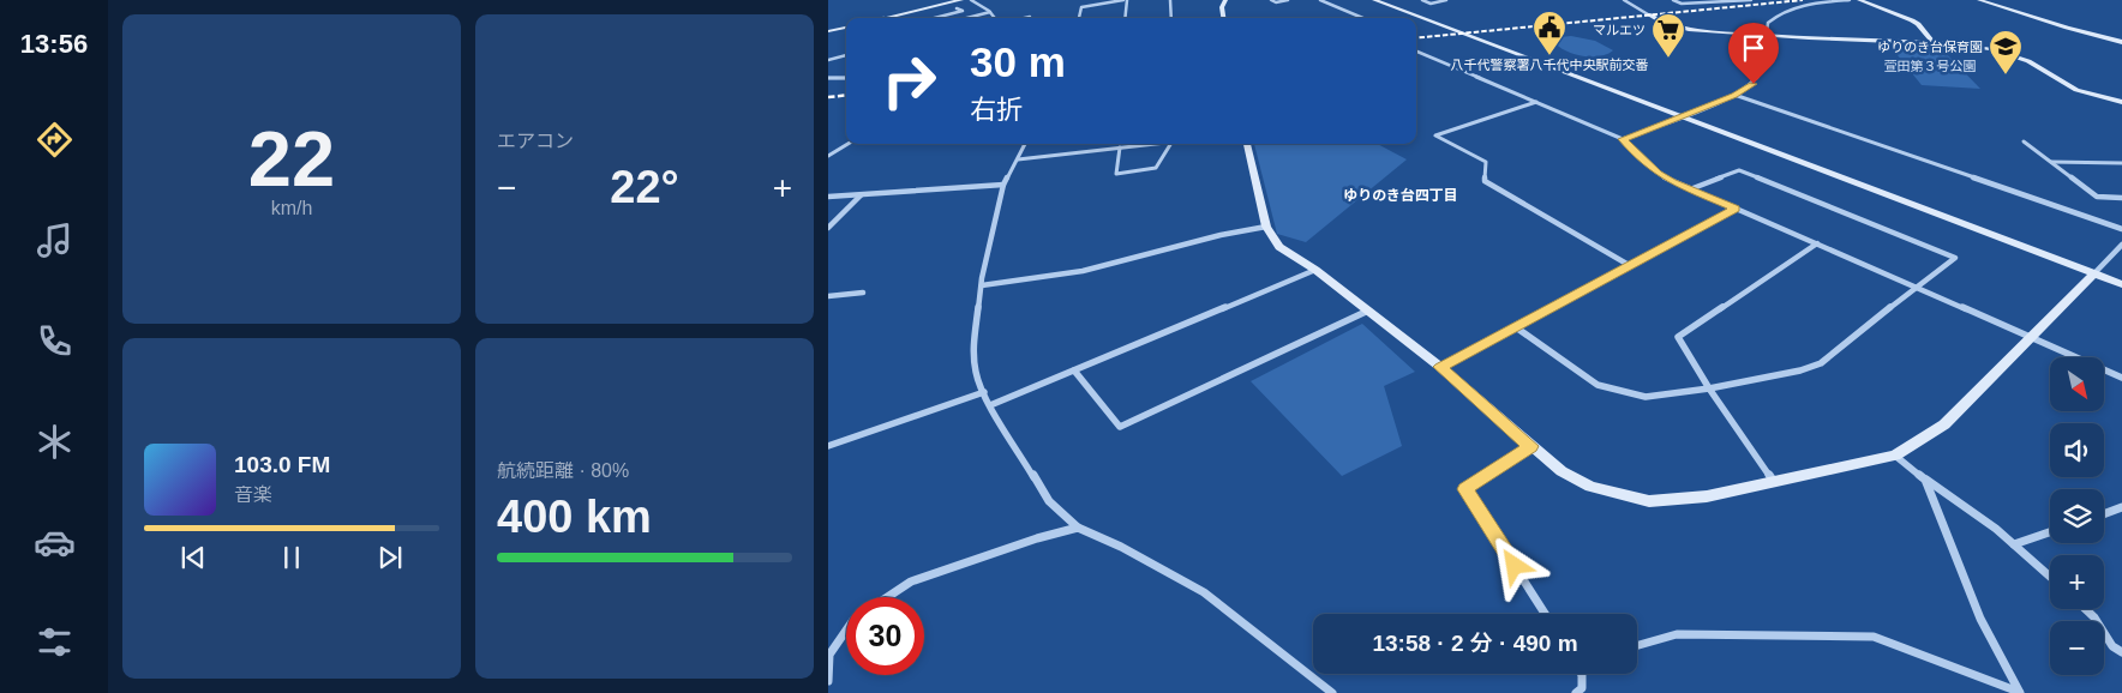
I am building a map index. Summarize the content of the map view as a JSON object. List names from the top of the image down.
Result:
{
  "districts": ["ゆりのき台四丁目"],
  "parks": ["萱田第３号公園"],
  "places": {
    "public building": ["八千代警察署八千代中央駅前交番"],
    "supermarket": ["マルエツ"],
    "school or university": ["ゆりのき台保育園"]
  },
  "north": "bottom right",
  "page": {
    "tabs": "13:56",
    "tile": [
      ["22", "km/h"],
      "エアコン",
      ["航続距離 · 80%", "400 km"]
    ],
    "turn": ["30 m", "右折"],
    "heat": ["−", "22°", "+"],
    "map_buttons": ["+", "−"],
    "song": ["103.0 FM", "音楽"],
    "limit": "30",
    "trip": "13:58 · 2 分 · 490 m"
  }
}
